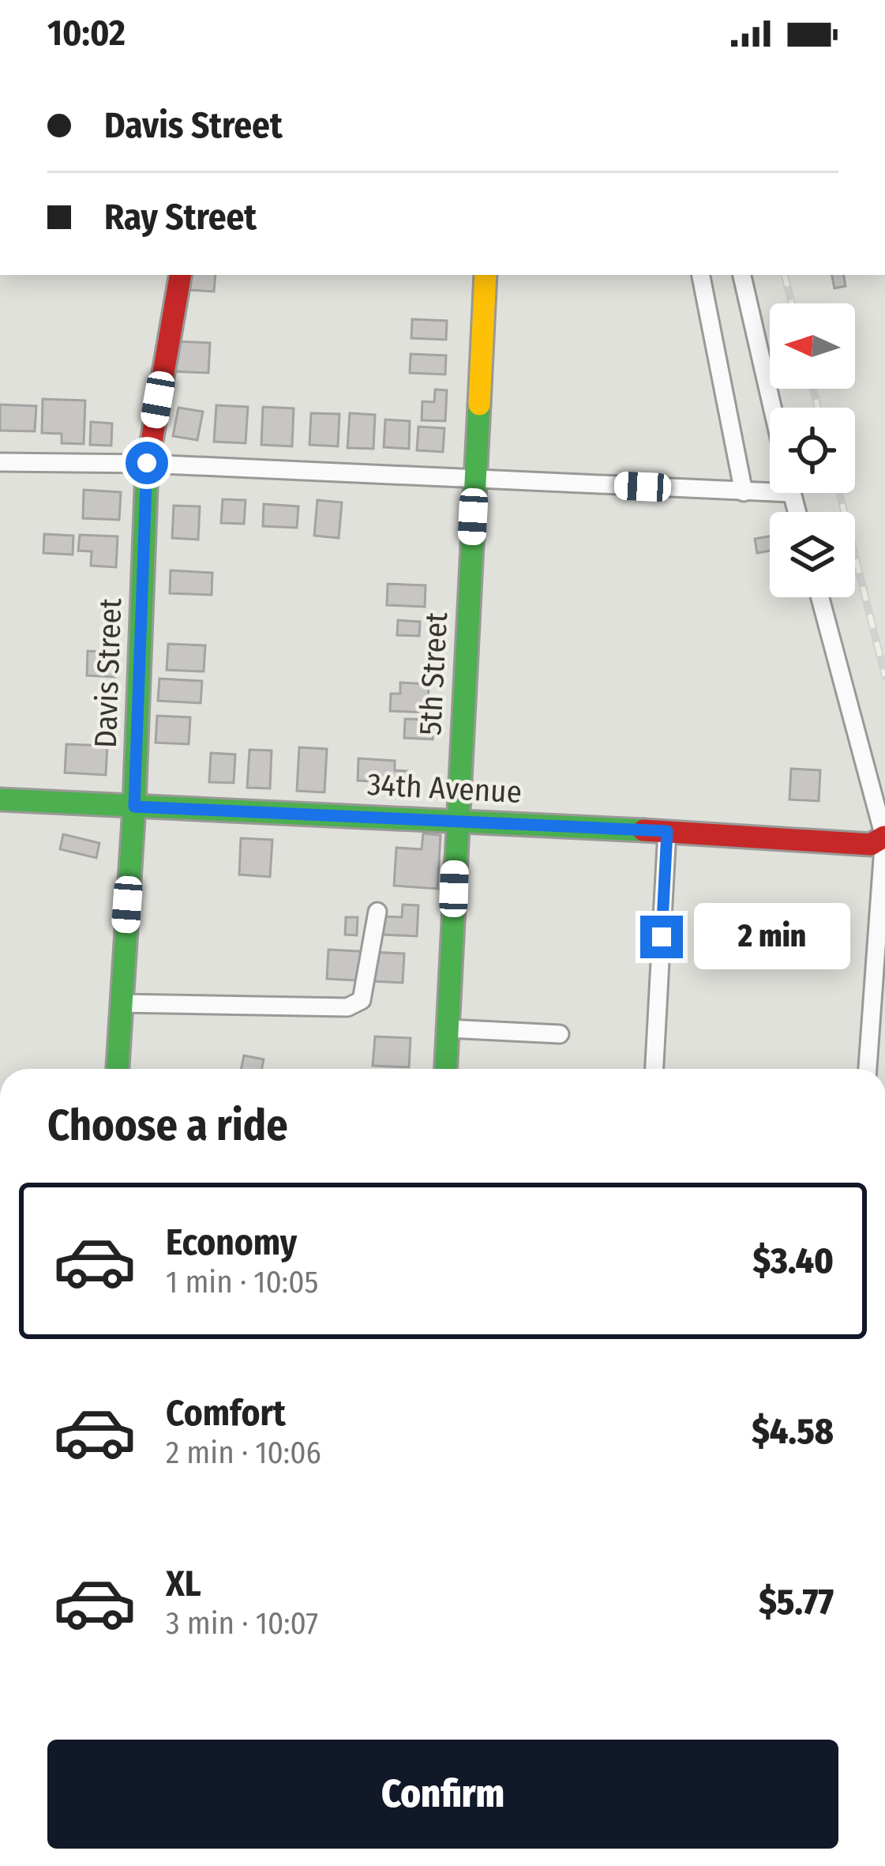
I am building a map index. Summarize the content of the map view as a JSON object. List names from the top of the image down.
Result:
{
  "streets": {
    "street": ["Davis Street", "5th Street", "34th Avenue"]
  },
  "crossings": [
    ["Davis Street", "34th Avenue"],
    ["5th Street", "34th Avenue"]
  ],
  "north": "left",
  "page": {
    "status": "10:02",
    "banner": ["Davis Street", "Ray Street"],
    "bubble": "2 min",
    "heading": "Choose a ride",
    "list": [
      {
        "name": "Economy",
        "note": "1 min · 10:05",
        "value": "$3.40"
      },
      {
        "name": "Comfort",
        "note": "2 min · 10:06",
        "value": "$4.58"
      },
      {
        "name": "XL",
        "note": "3 min · 10:07",
        "value": "$5.77"
      }
    ],
    "buttons": "Confirm"
  }
}
